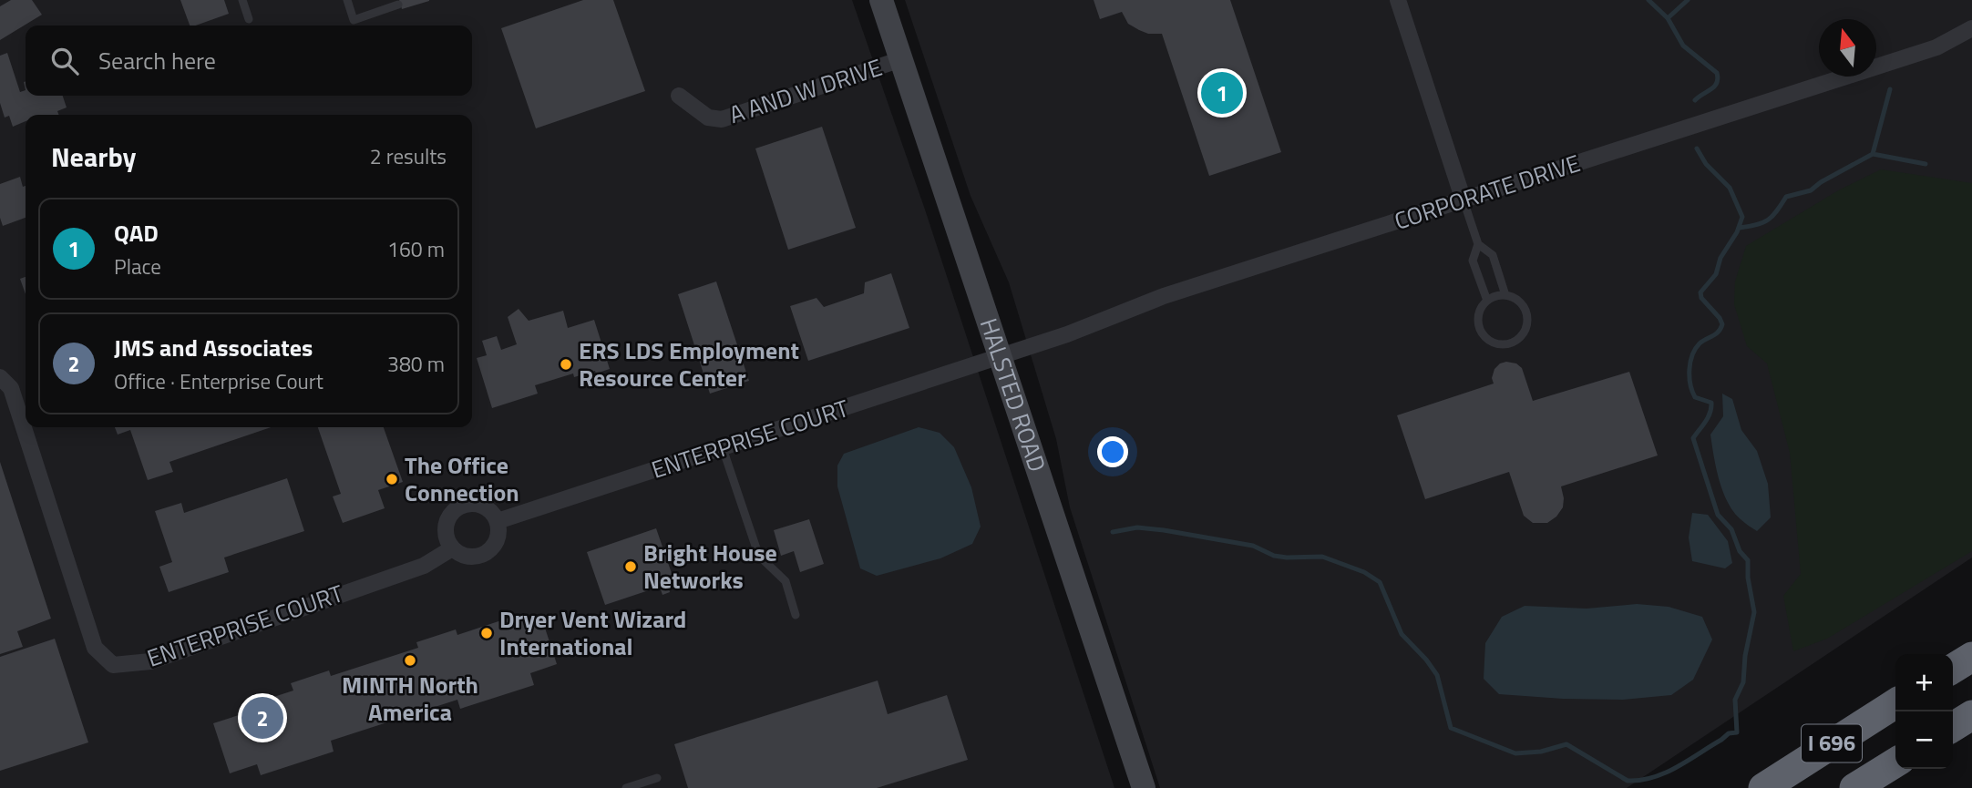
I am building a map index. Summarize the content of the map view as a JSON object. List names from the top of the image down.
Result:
{
  "streets": {
    "highway": ["I 696"],
    "street": [
      "A AND W DRIVE",
      "CORPORATE DRIVE",
      "HALSTED ROAD",
      "ENTERPRISE COURT"
    ]
  },
  "crossings": [
    ["A AND W DRIVE", "HALSTED ROAD"],
    ["CORPORATE DRIVE", "HALSTED ROAD"],
    ["CORPORATE DRIVE", "ENTERPRISE COURT"],
    ["HALSTED ROAD", "ENTERPRISE COURT"]
  ],
  "places": [
    "ERS LDS Employment Resource Center",
    "The Office Connection",
    "Bright House Networks",
    "Dryer Vent Wizard International",
    "MINTH North America"
  ],
  "north": "top",
  "page": {
    "search": "Search here",
    "pins": ["1", "2"],
    "heading": ["Nearby", "2 results"],
    "list": [
      {
        "mark": "1",
        "name": "QAD",
        "note": "Place",
        "value": "160 m"
      },
      {
        "mark": "2",
        "name": "JMS and Associates",
        "note": "Office · Enterprise Court",
        "value": "380 m"
      }
    ],
    "map_buttons": ["+", "−"]
  }
}
